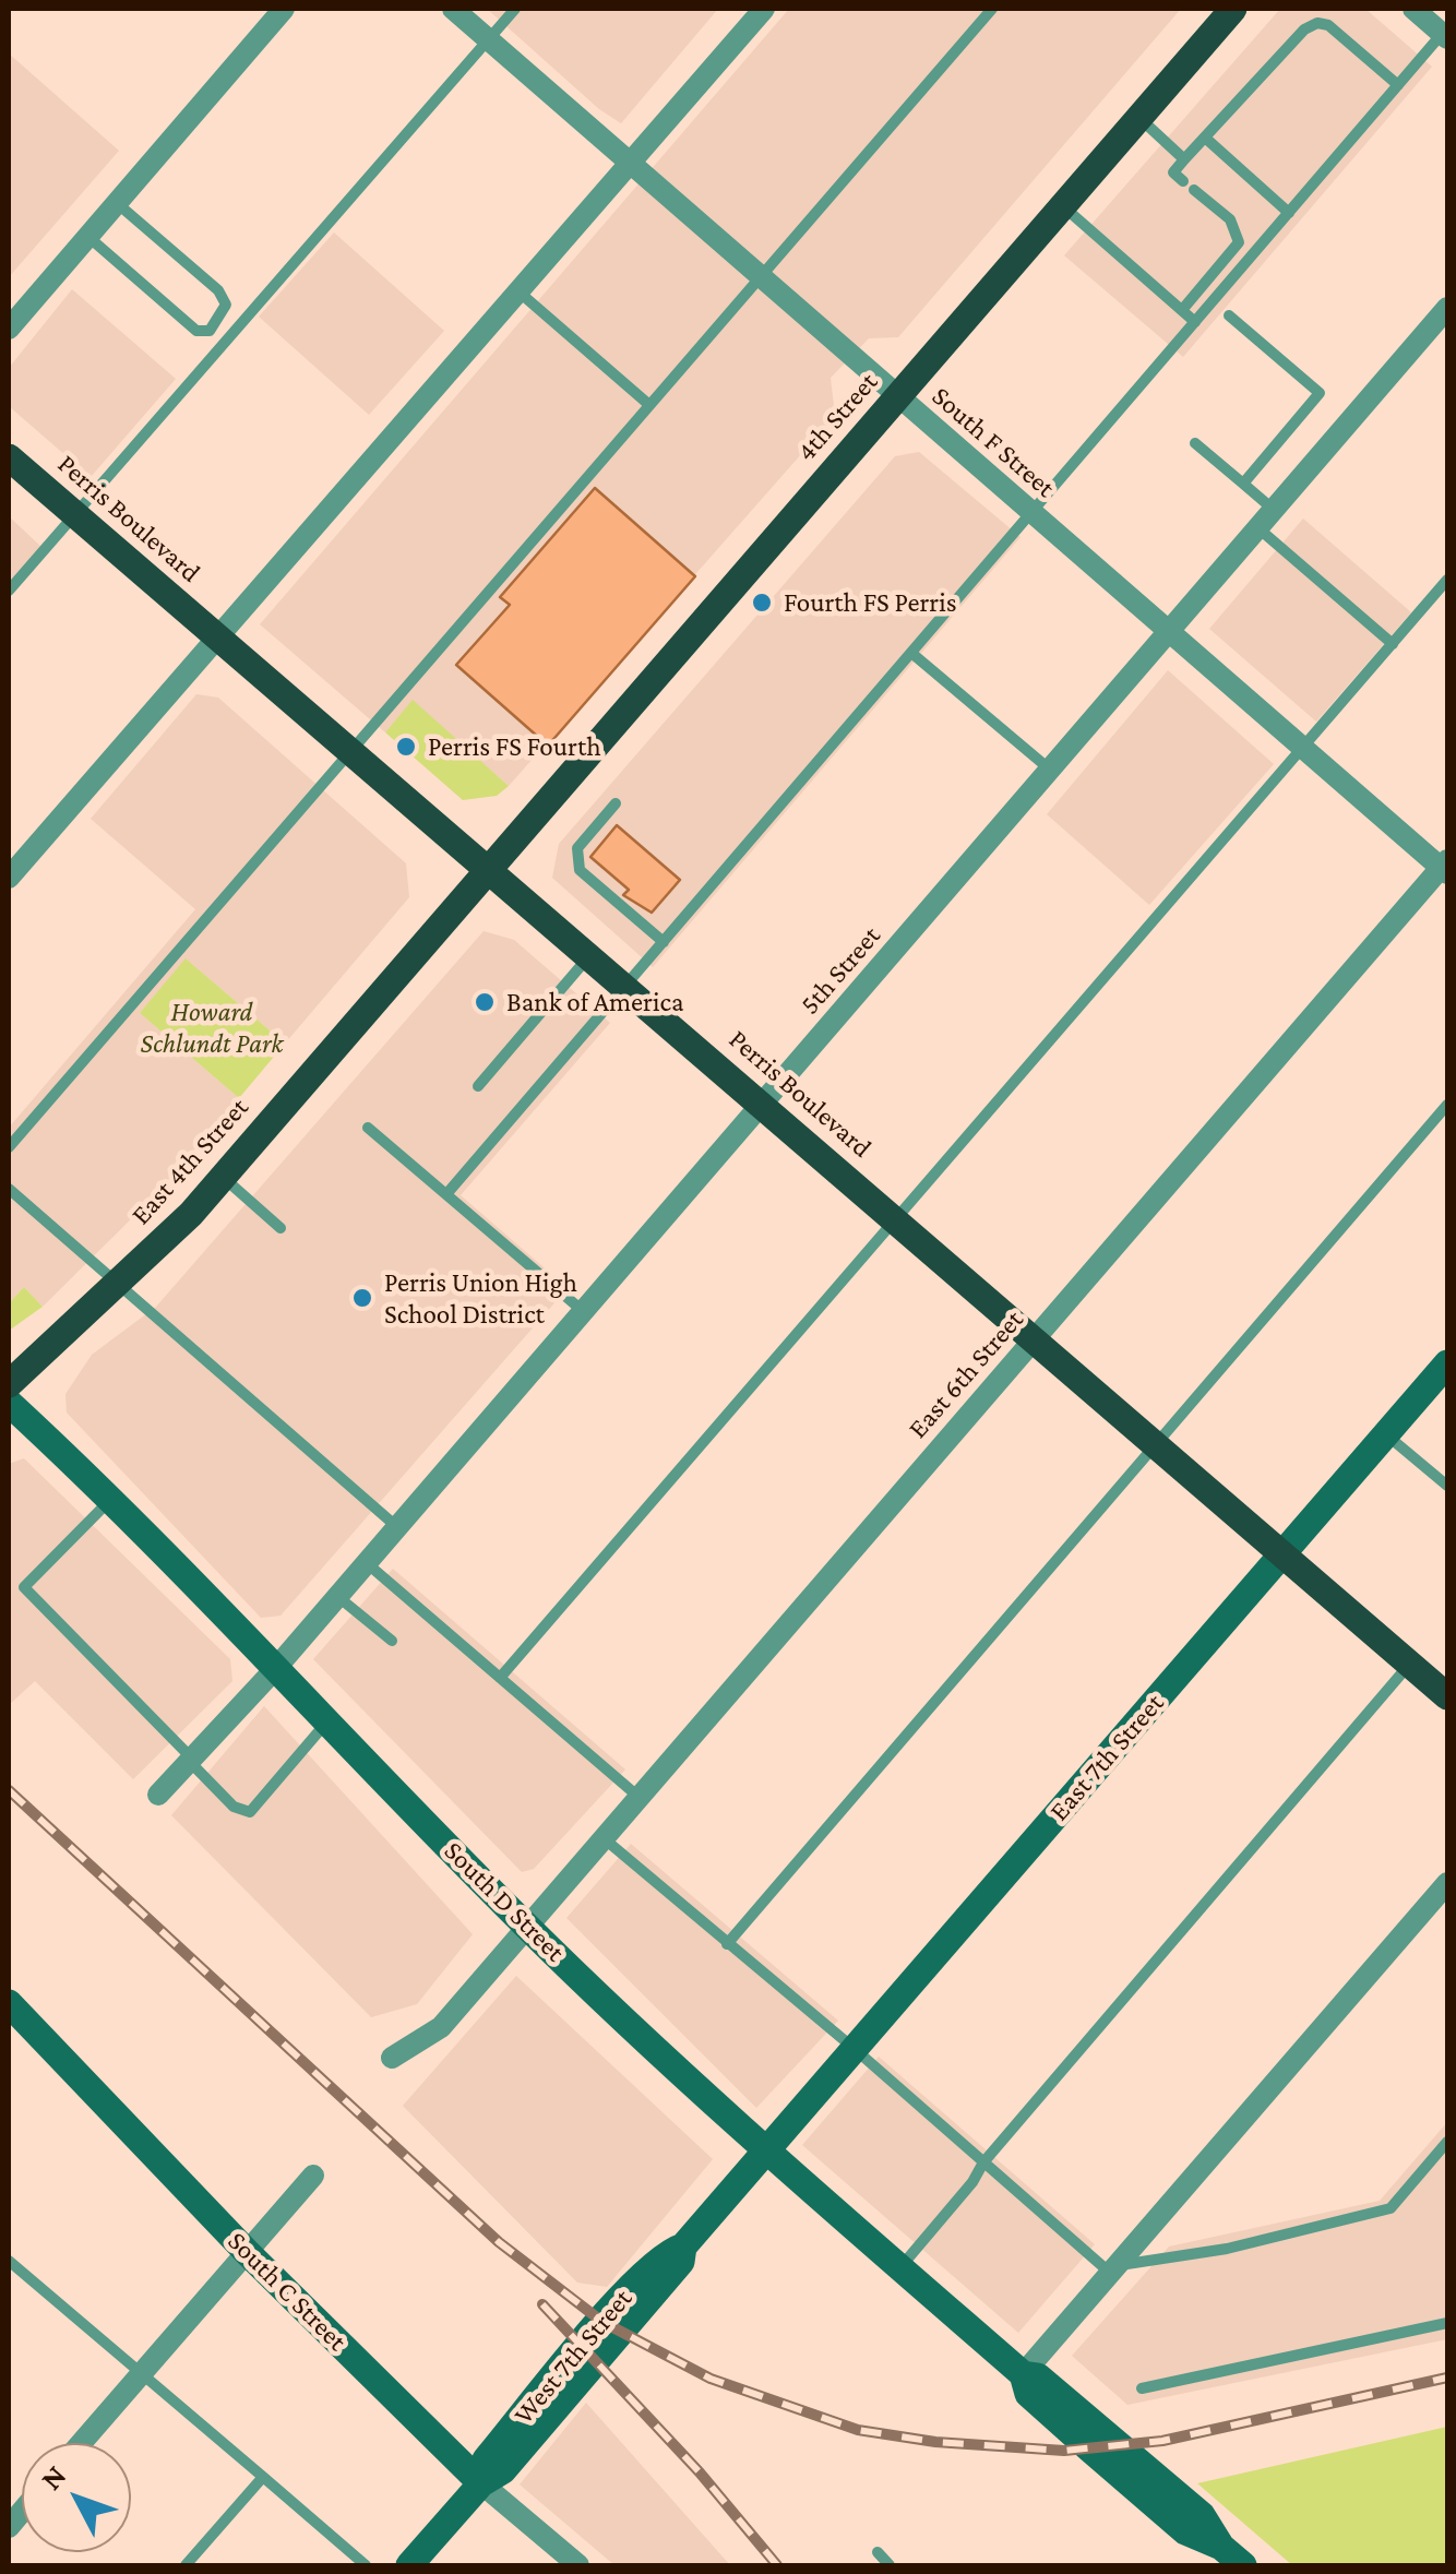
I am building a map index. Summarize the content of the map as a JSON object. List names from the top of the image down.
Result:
{
  "streets": {
    "main road": ["4th Street", "Perris Boulevard", "East 4th Street"],
    "street": [
      "South F Street",
      "5th Street",
      "East 6th Street",
      "East 7th Street",
      "South D Street",
      "South C Street",
      "West 7th Street"
    ]
  },
  "crossings": [
    ["4th Street", "South F Street"],
    ["4th Street", "Perris Boulevard"],
    ["4th Street", "East 4th Street"],
    ["South F Street", "5th Street"],
    ["South F Street", "East 6th Street"],
    ["Perris Boulevard", "5th Street"],
    ["Perris Boulevard", "East 4th Street"],
    ["Perris Boulevard", "East 6th Street"],
    ["Perris Boulevard", "East 7th Street"],
    ["5th Street", "South D Street"],
    ["East 6th Street", "South D Street"],
    ["East 7th Street", "South D Street"],
    ["East 7th Street", "West 7th Street"],
    ["South D Street", "West 7th Street"],
    ["South C Street", "West 7th Street"]
  ],
  "parks": ["Howard Schlundt Park"],
  "places": [
    "Fourth FS Perris",
    "Perris FS Fourth",
    "Bank of America",
    "Perris Union High School District"
  ],
  "north": "top left"
}
